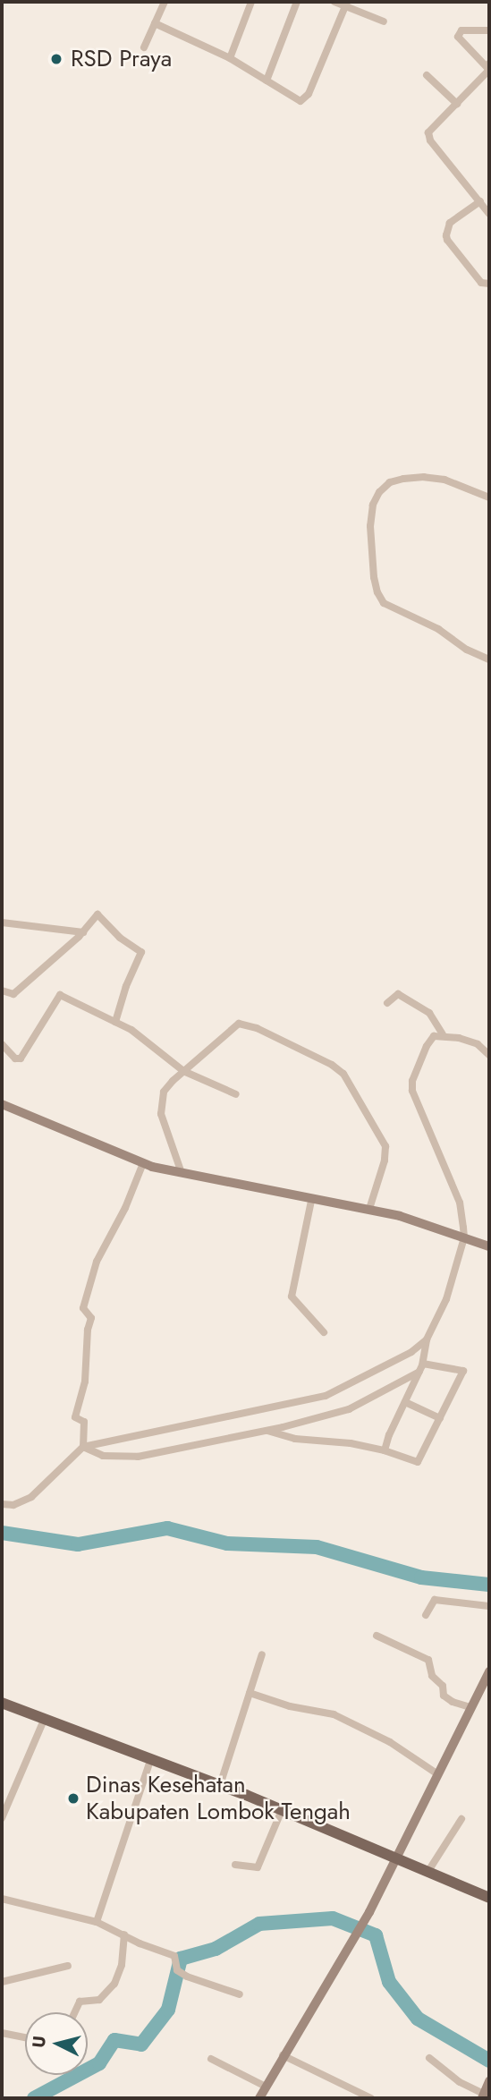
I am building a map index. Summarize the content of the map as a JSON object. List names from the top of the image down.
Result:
{
  "places": ["RSD Praya", "Dinas Kesehatan Kabupaten Lombok Tengah"],
  "north": "left"
}
